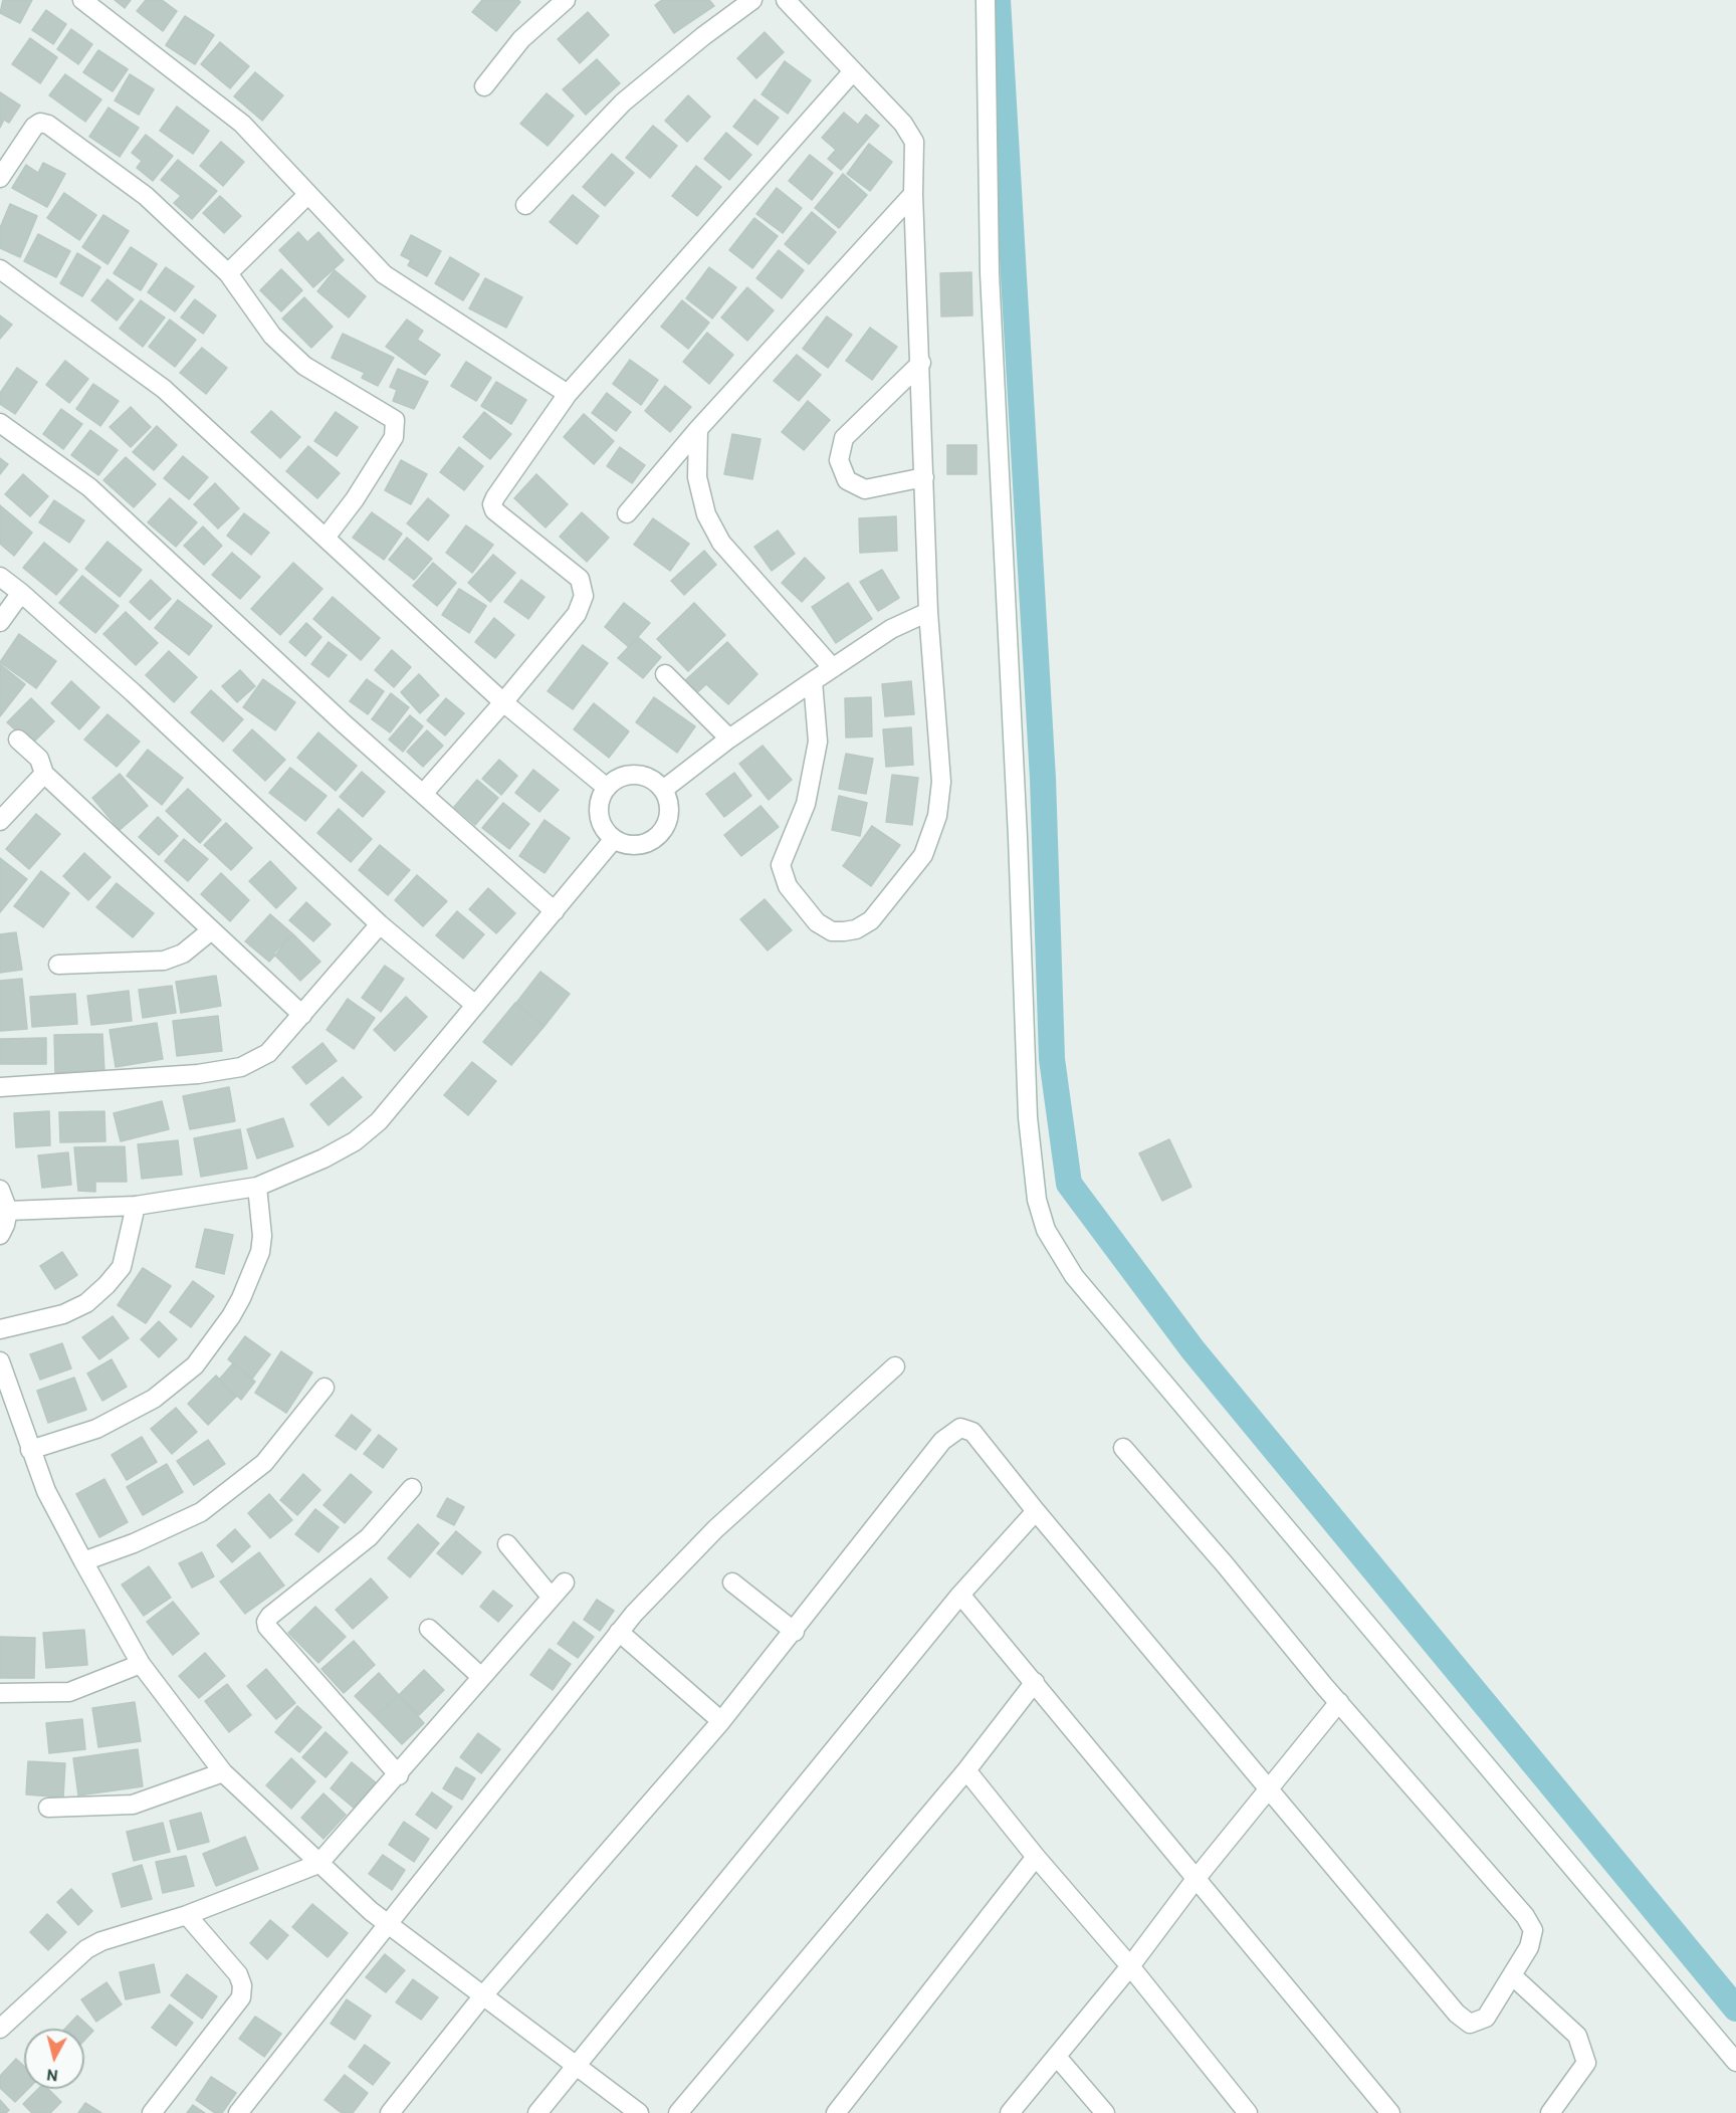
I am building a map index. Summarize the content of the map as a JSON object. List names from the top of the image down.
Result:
{
  "north": "bottom"
}
